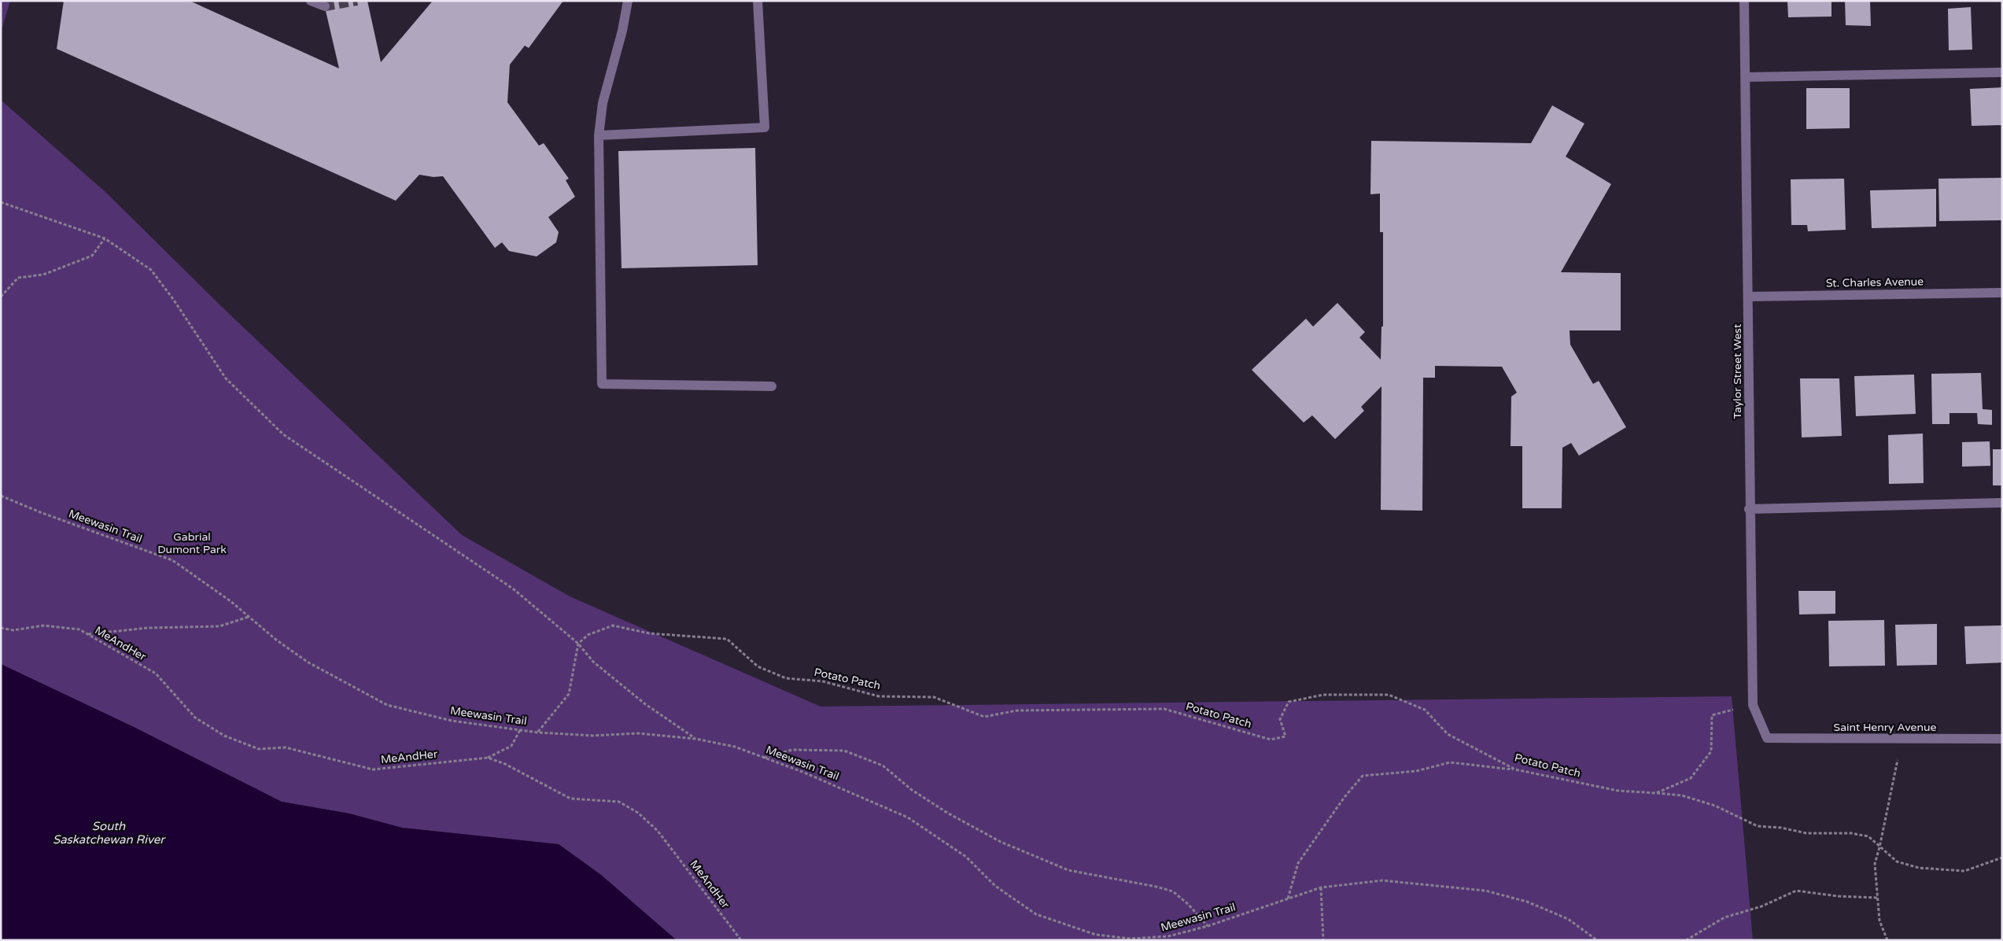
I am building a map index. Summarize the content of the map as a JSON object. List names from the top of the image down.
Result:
{
  "streets": {
    "street": ["St. Charles Avenue", "Taylor Street West", "Saint Henry Avenue"],
    "path": ["Meewasin Trail", "MeAndHer", "Potato Patch"]
  },
  "crossings": [
    ["St. Charles Avenue", "Taylor Street West"],
    ["Taylor Street West", "Potato Patch"],
    ["Taylor Street West", "Saint Henry Avenue"]
  ],
  "water": ["South Saskatchewan River"],
  "parks": ["Gabrial Dumont Park"]
}
